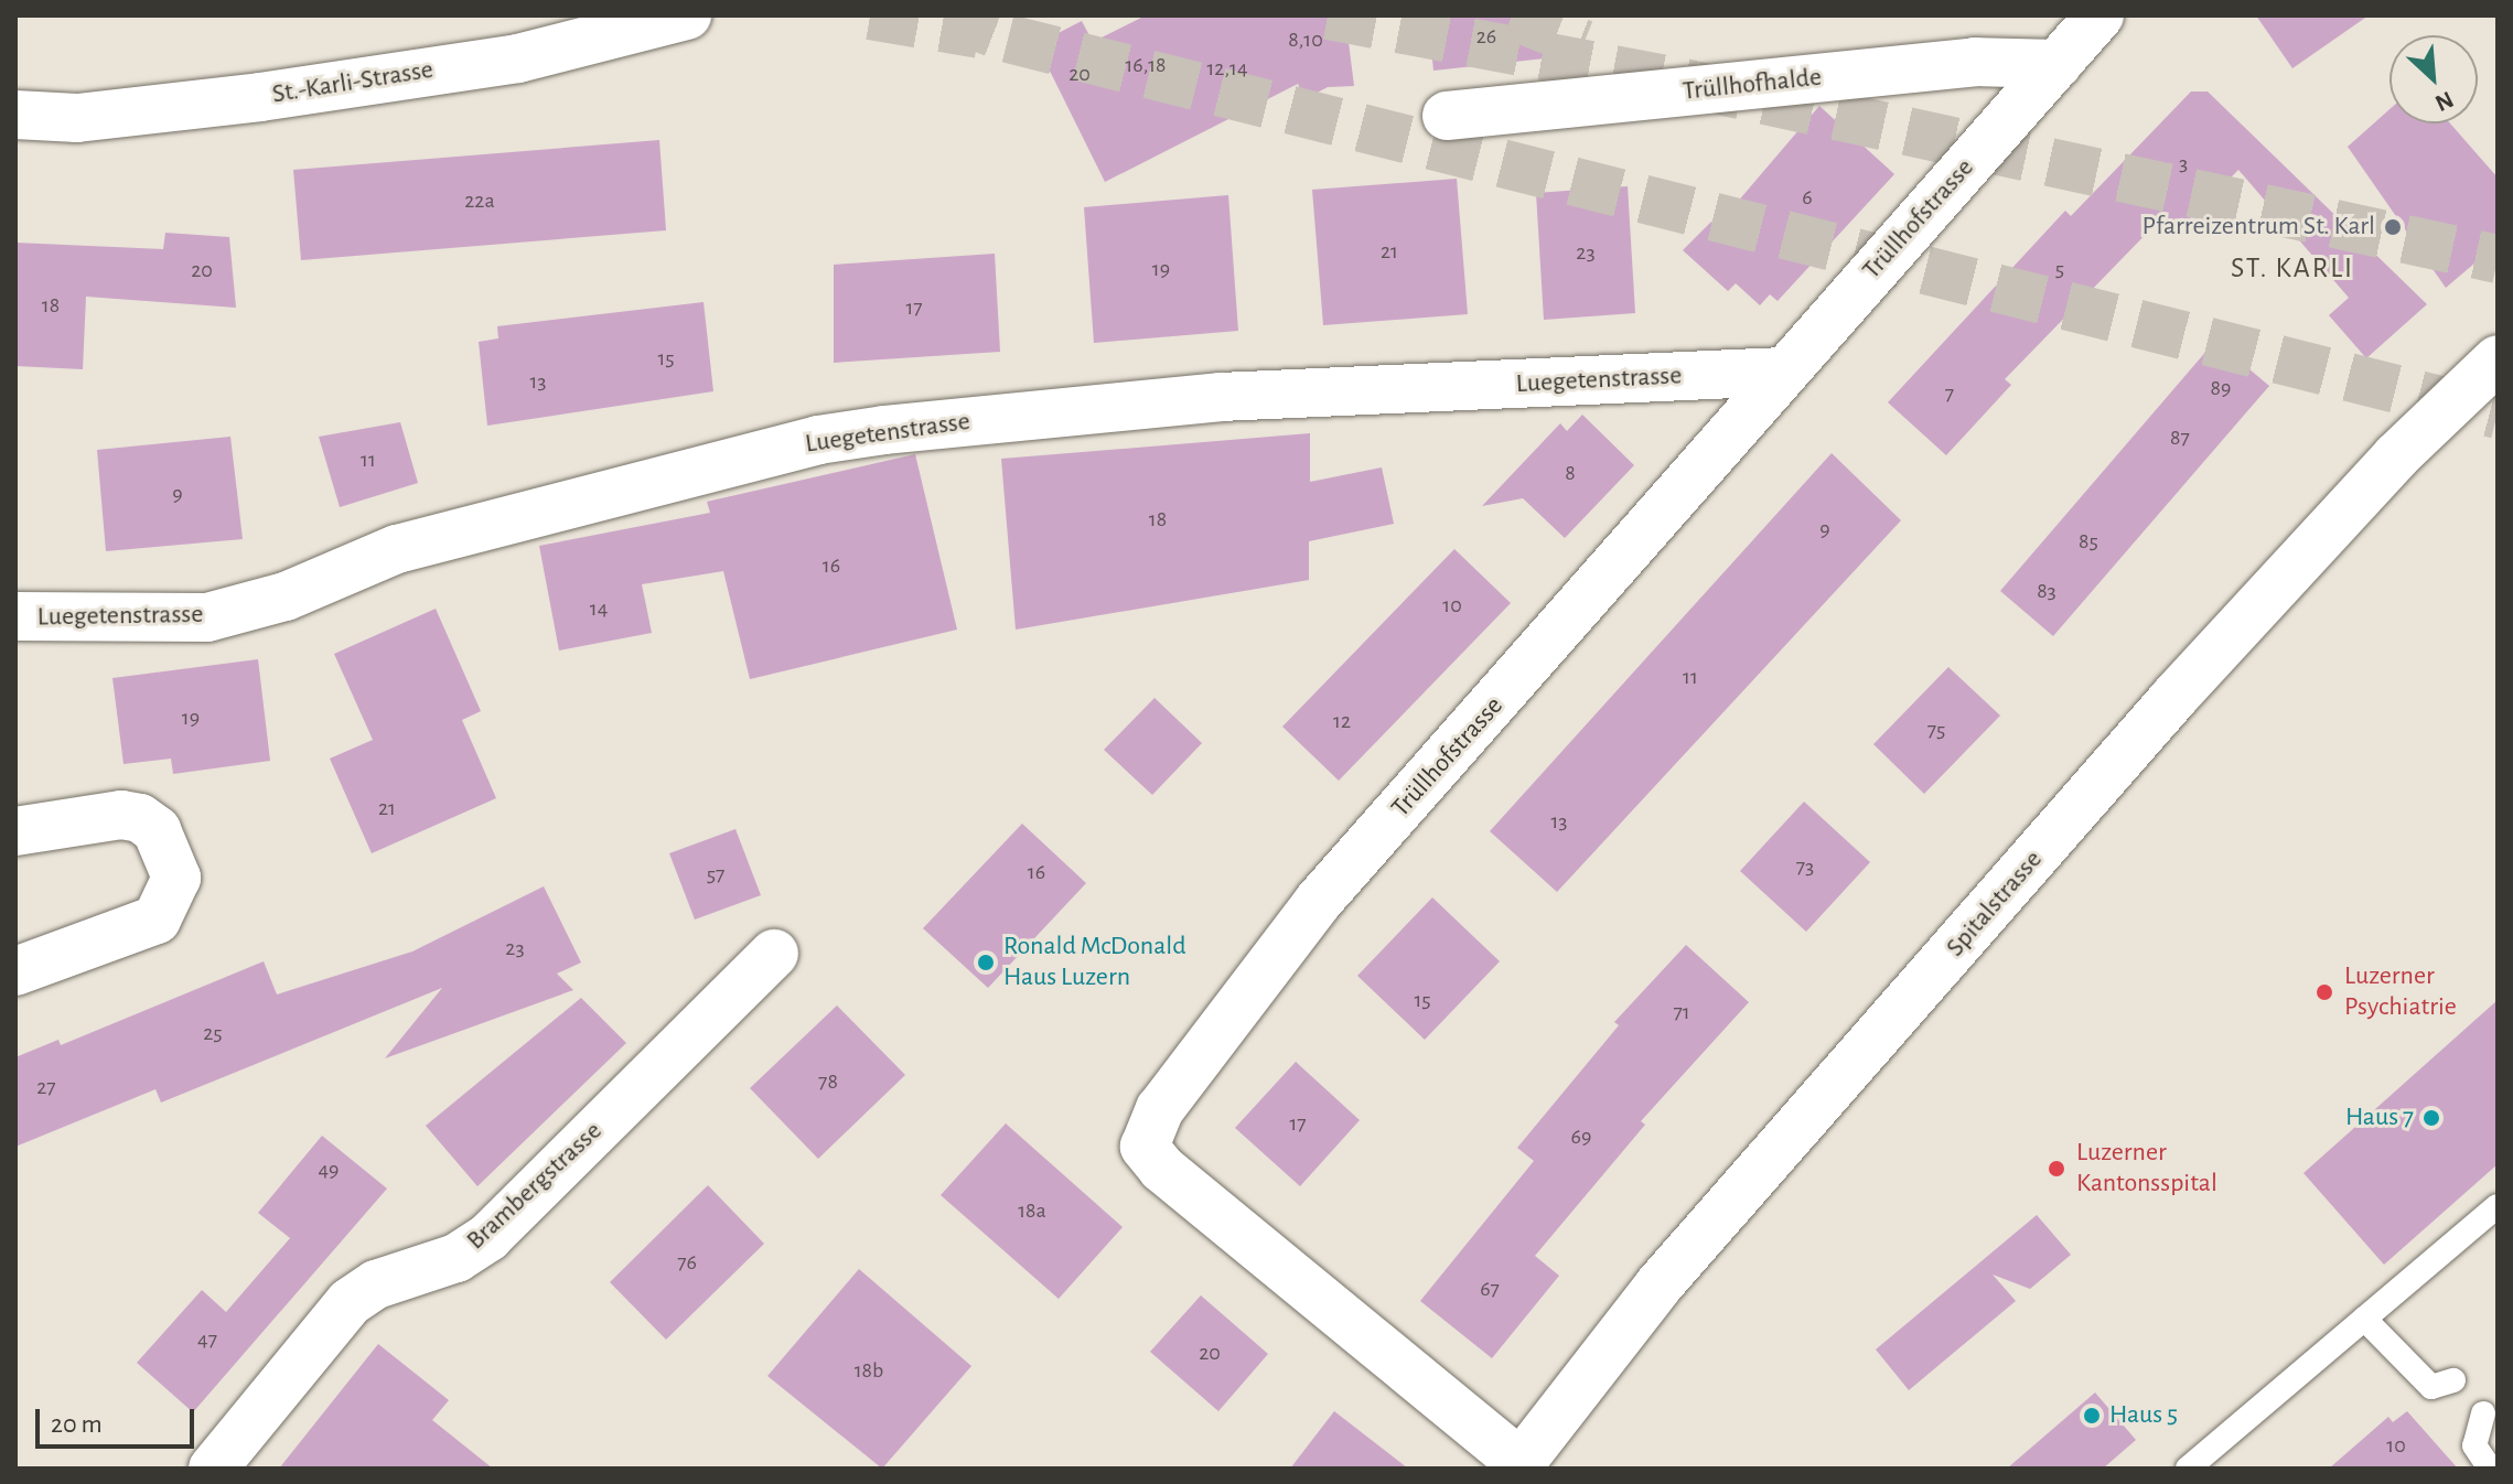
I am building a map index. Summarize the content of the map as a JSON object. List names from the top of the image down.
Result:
{
  "streets": {
    "street": [
      "St.-Karli-Strasse",
      "Trüllhofhalde",
      "Trüllhofstrasse",
      "Luegetenstrasse",
      "Spitalstrasse",
      "Brambergstrasse"
    ]
  },
  "crossings": [
    ["Trüllhofhalde", "Trüllhofstrasse"],
    ["Trüllhofstrasse", "Luegetenstrasse"],
    ["Trüllhofstrasse", "Spitalstrasse"]
  ],
  "districts": ["ST. KARLI"],
  "places": [
    "Pfarreizentrum St. Karl",
    "Ronald McDonald Haus Luzern",
    "Luzerner Psychiatrie",
    "Haus 7",
    "Luzerner Kantonsspital",
    "Haus 5"
  ],
  "house_numbers": [
    "26",
    "8,10",
    "16,18",
    "12,14",
    "20",
    "3",
    "6",
    "22a",
    "21",
    "23",
    "19",
    "5",
    "20",
    "18",
    "17",
    "15",
    "13",
    "89",
    "7",
    "87",
    "11",
    "8",
    "9",
    "18",
    "9",
    "85",
    "16",
    "83",
    "10",
    "14",
    "11",
    "19",
    "12",
    "75",
    "21",
    "13",
    "73",
    "16",
    "57",
    "23",
    "15",
    "71",
    "25",
    "78",
    "27",
    "17",
    "69",
    "49",
    "18a",
    "76",
    "67",
    "47",
    "20",
    "18b",
    "10"
  ],
  "scale_bar": "20 m",
  "north": "bottom right"
}
